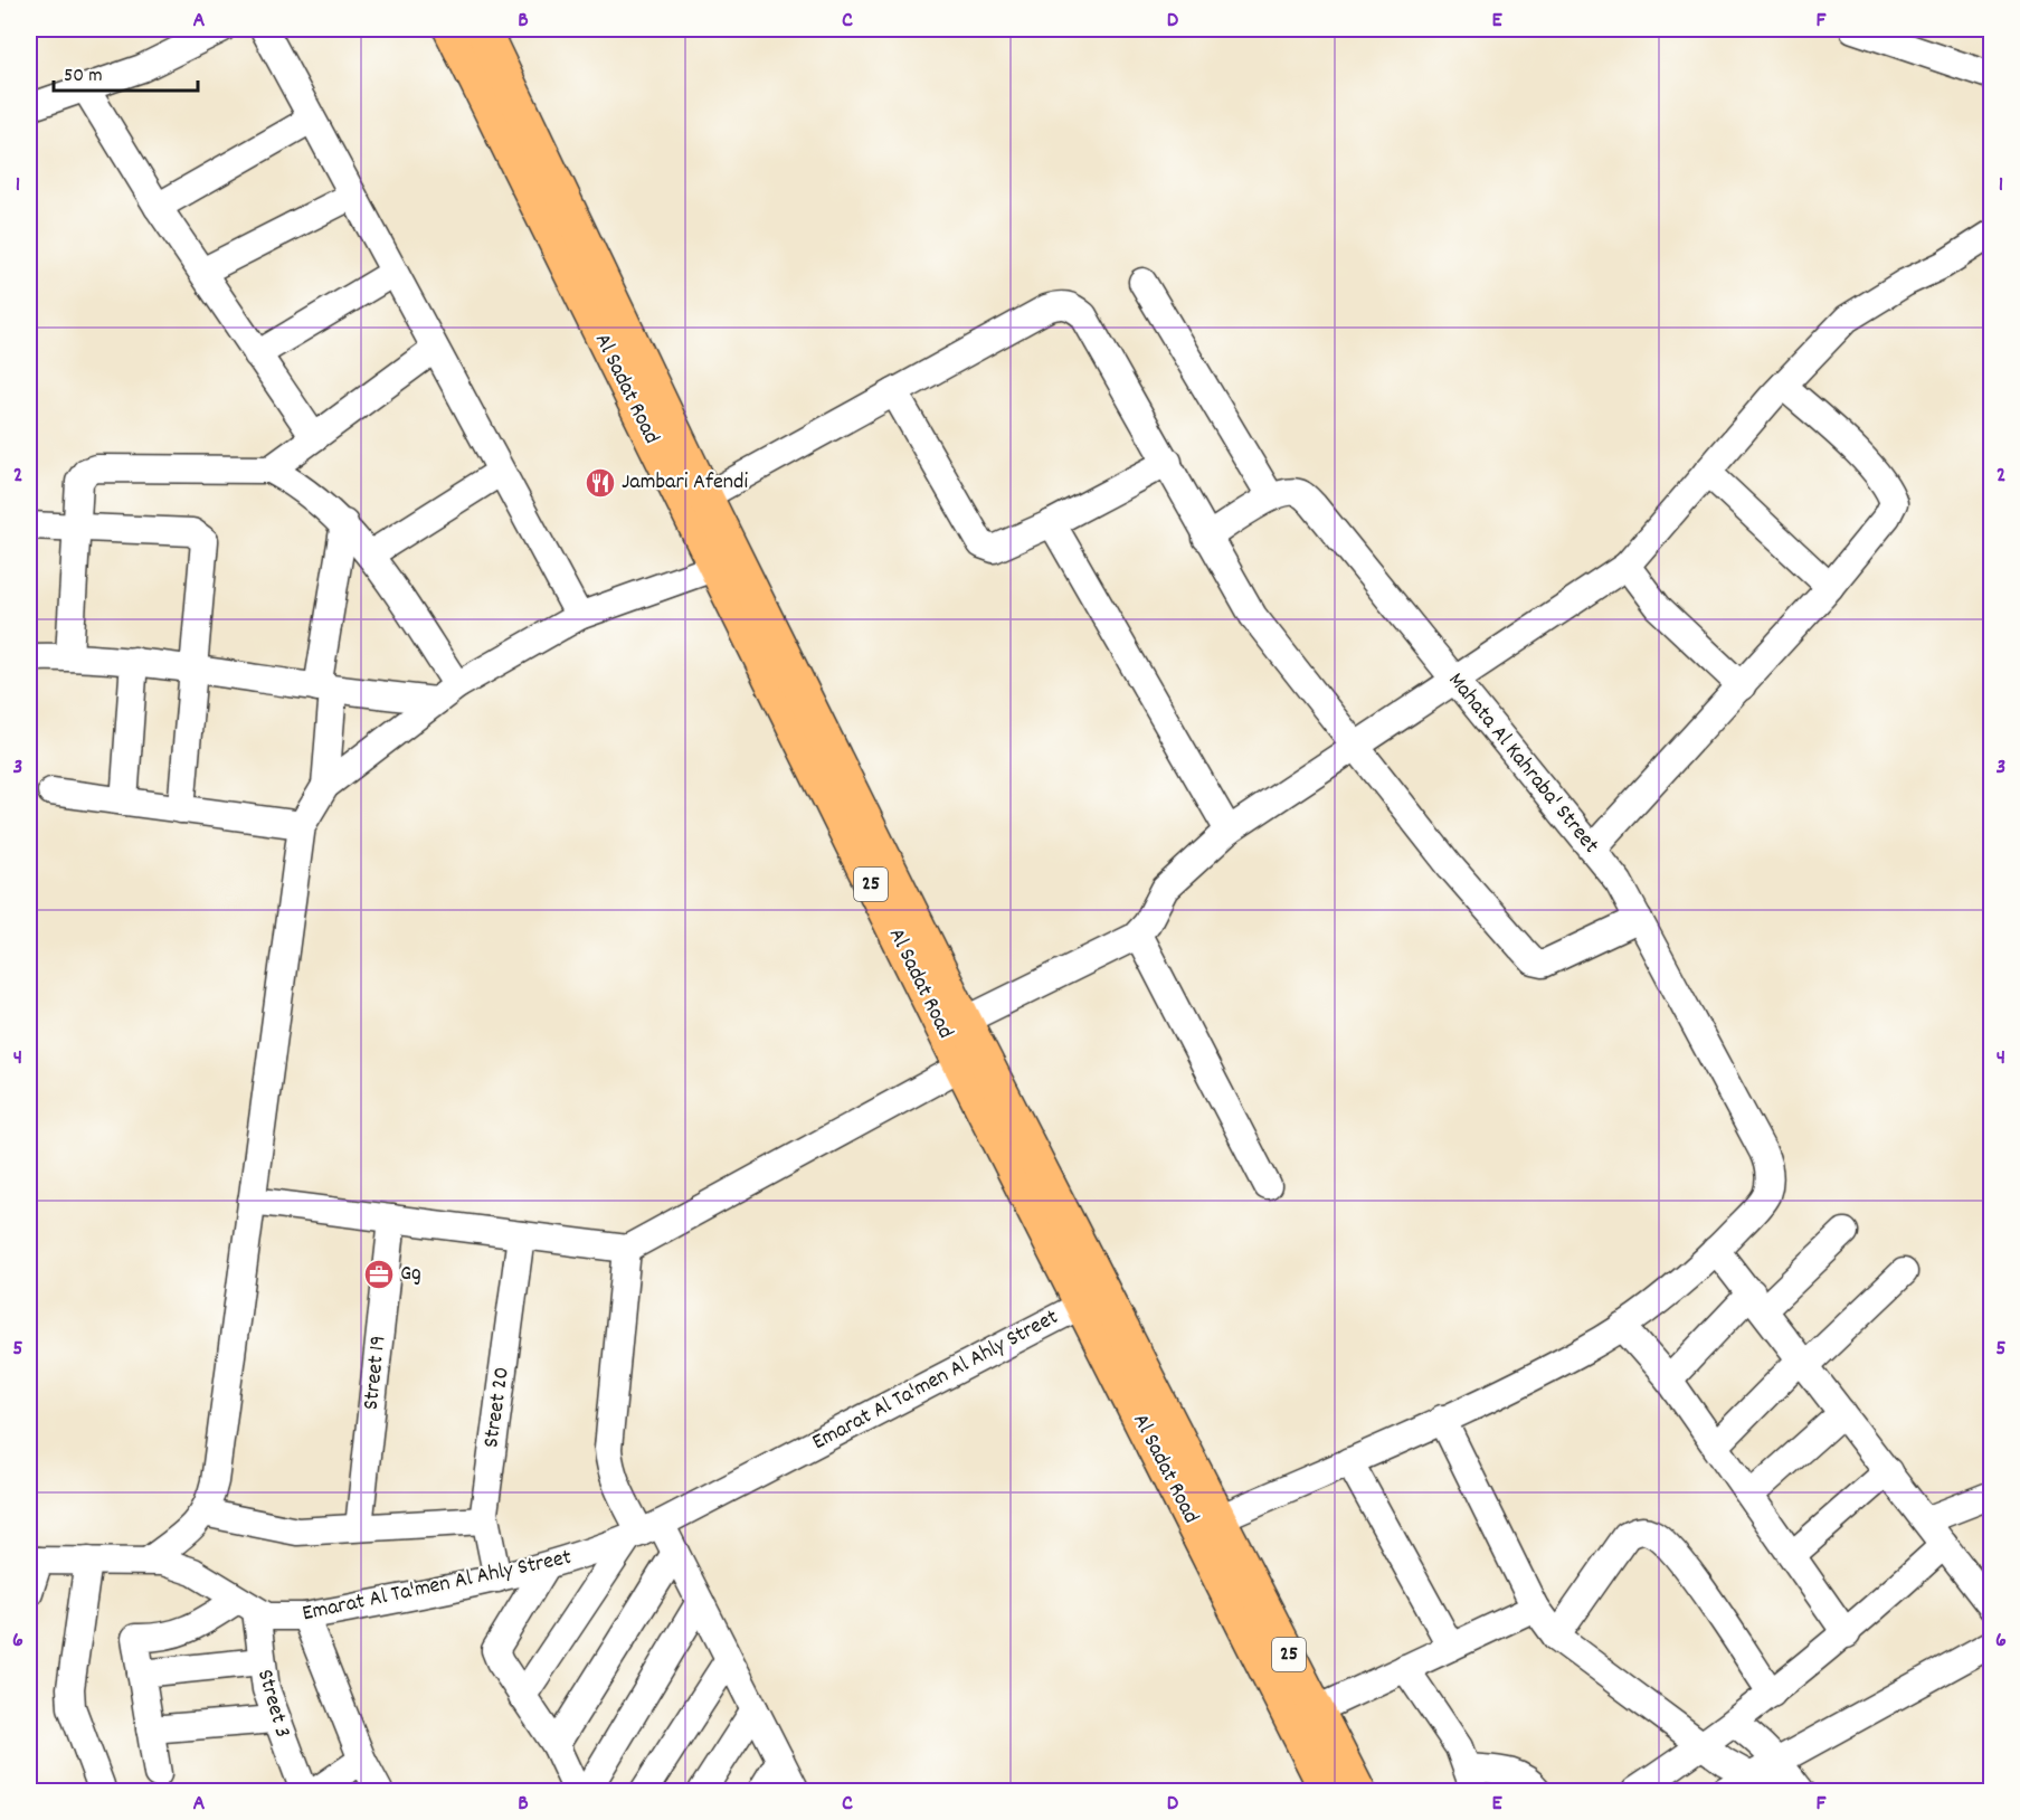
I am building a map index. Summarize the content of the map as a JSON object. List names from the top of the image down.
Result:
{
  "streets": {
    "main road": ["Al Sadat Road", "25"],
    "street": [
      "Mahata Al Kahraba' Street",
      "Street 19",
      "Emarat Al Ta'men Al Ahly Street",
      "Street 20",
      "Street 3"
    ]
  },
  "crossings": [
    ["Al Sadat Road", "Mahata Al Kahraba' Street"],
    ["Al Sadat Road", "Emarat Al Ta'men Al Ahly Street"],
    ["Emarat Al Ta'men Al Ahly Street", "Street 20"],
    ["Emarat Al Ta'men Al Ahly Street", "Street 3"]
  ],
  "places": {
    "restaurant": ["Jambari Afendi"],
    "office": ["Gg"]
  },
  "scale_bar": "50 m",
  "grid": {
    "columns": [
      "A",
      "B",
      "C",
      "D",
      "E",
      "F"
    ],
    "rows": [
      "1",
      "2",
      "3",
      "4",
      "5",
      "6"
    ]
  }
}
